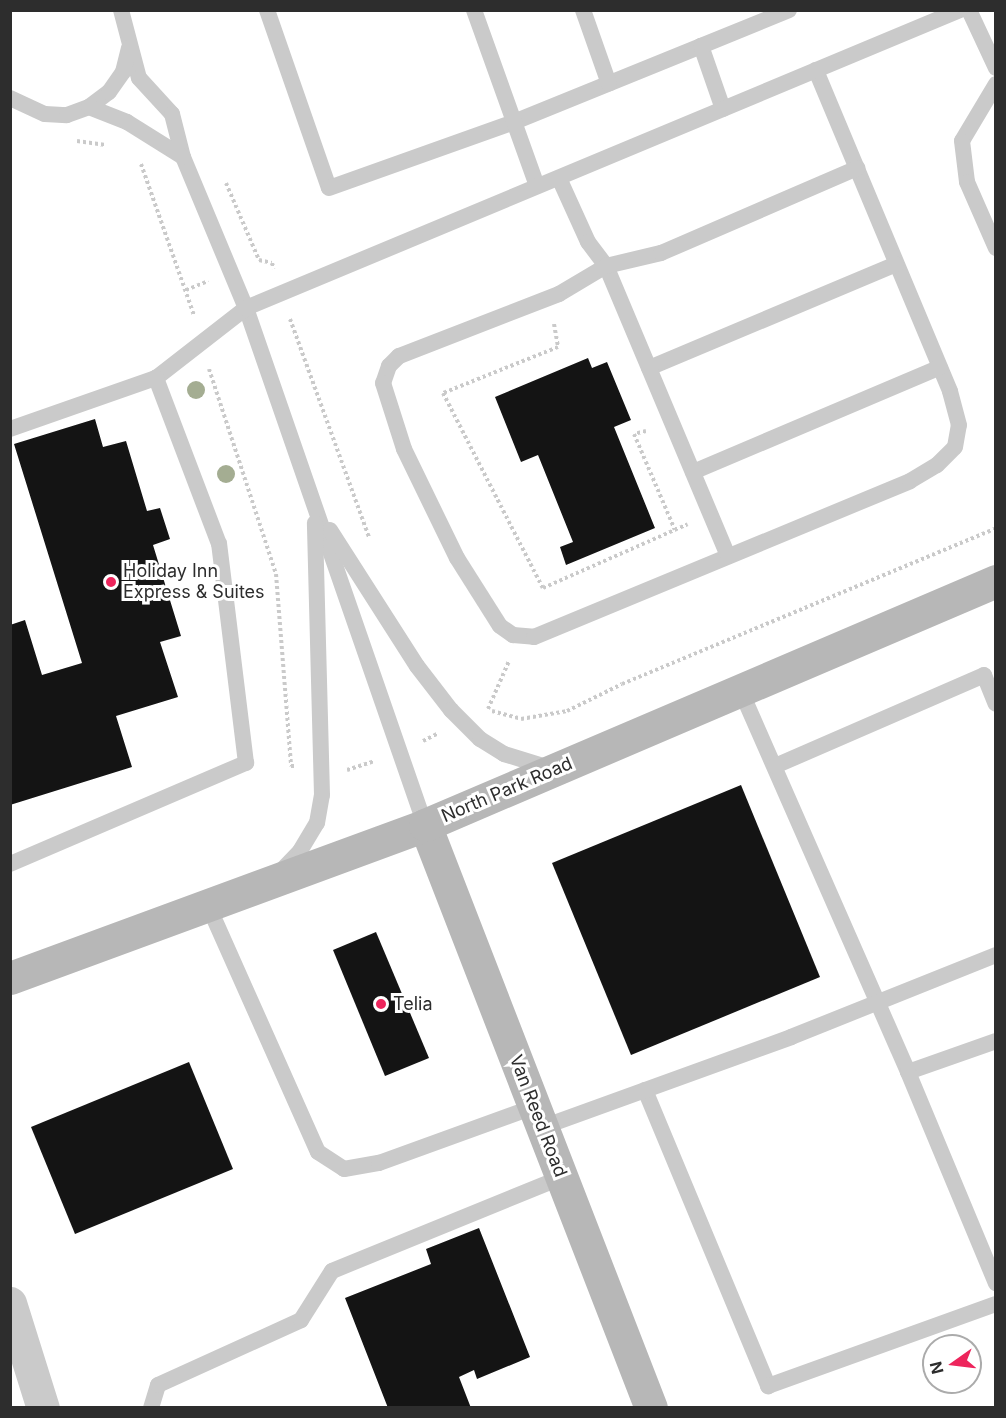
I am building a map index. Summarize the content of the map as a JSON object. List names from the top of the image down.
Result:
{
  "streets": {
    "street": ["North Park Road", "Van Reed Road"]
  },
  "crossings": [
    ["North Park Road", "Van Reed Road"]
  ],
  "places": ["Holiday Inn Express & Suites", "Telia"],
  "north": "left"
}
